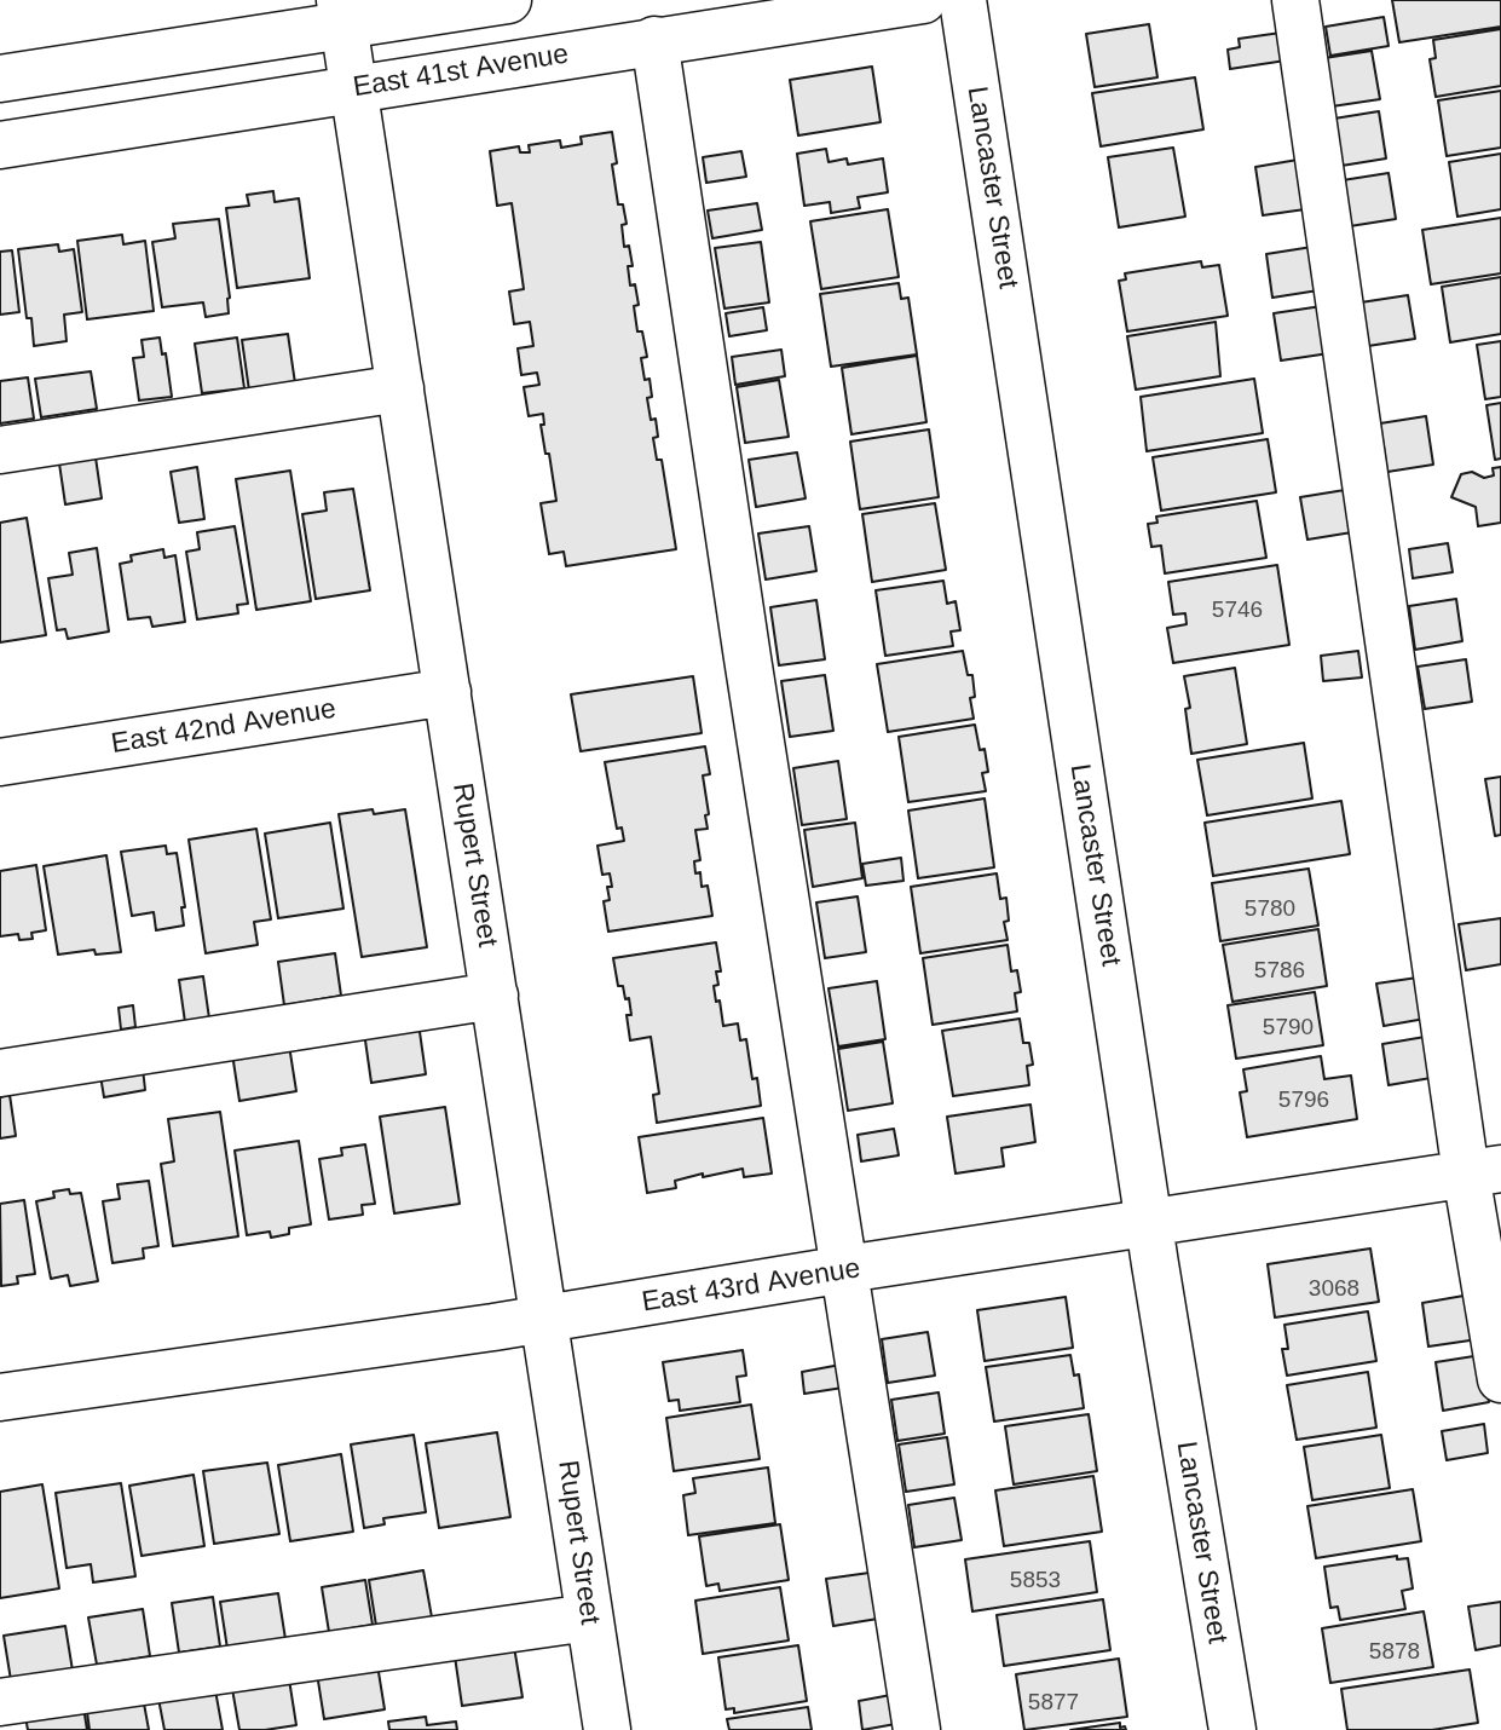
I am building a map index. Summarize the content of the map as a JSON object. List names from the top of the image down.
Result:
{
  "streets": {
    "street": [
      "East 41st Avenue",
      "Lancaster Street",
      "East 42nd Avenue",
      "Rupert Street",
      "East 43rd Avenue"
    ]
  },
  "crossings": [
    ["East 41st Avenue", "Rupert Street"],
    ["Lancaster Street", "East 43rd Avenue"],
    ["East 42nd Avenue", "Rupert Street"],
    ["Rupert Street", "East 43rd Avenue"]
  ],
  "house_numbers": [
    "5746",
    "5780",
    "5786",
    "5790",
    "5796",
    "3068",
    "5853",
    "5878",
    "5877"
  ]
}
